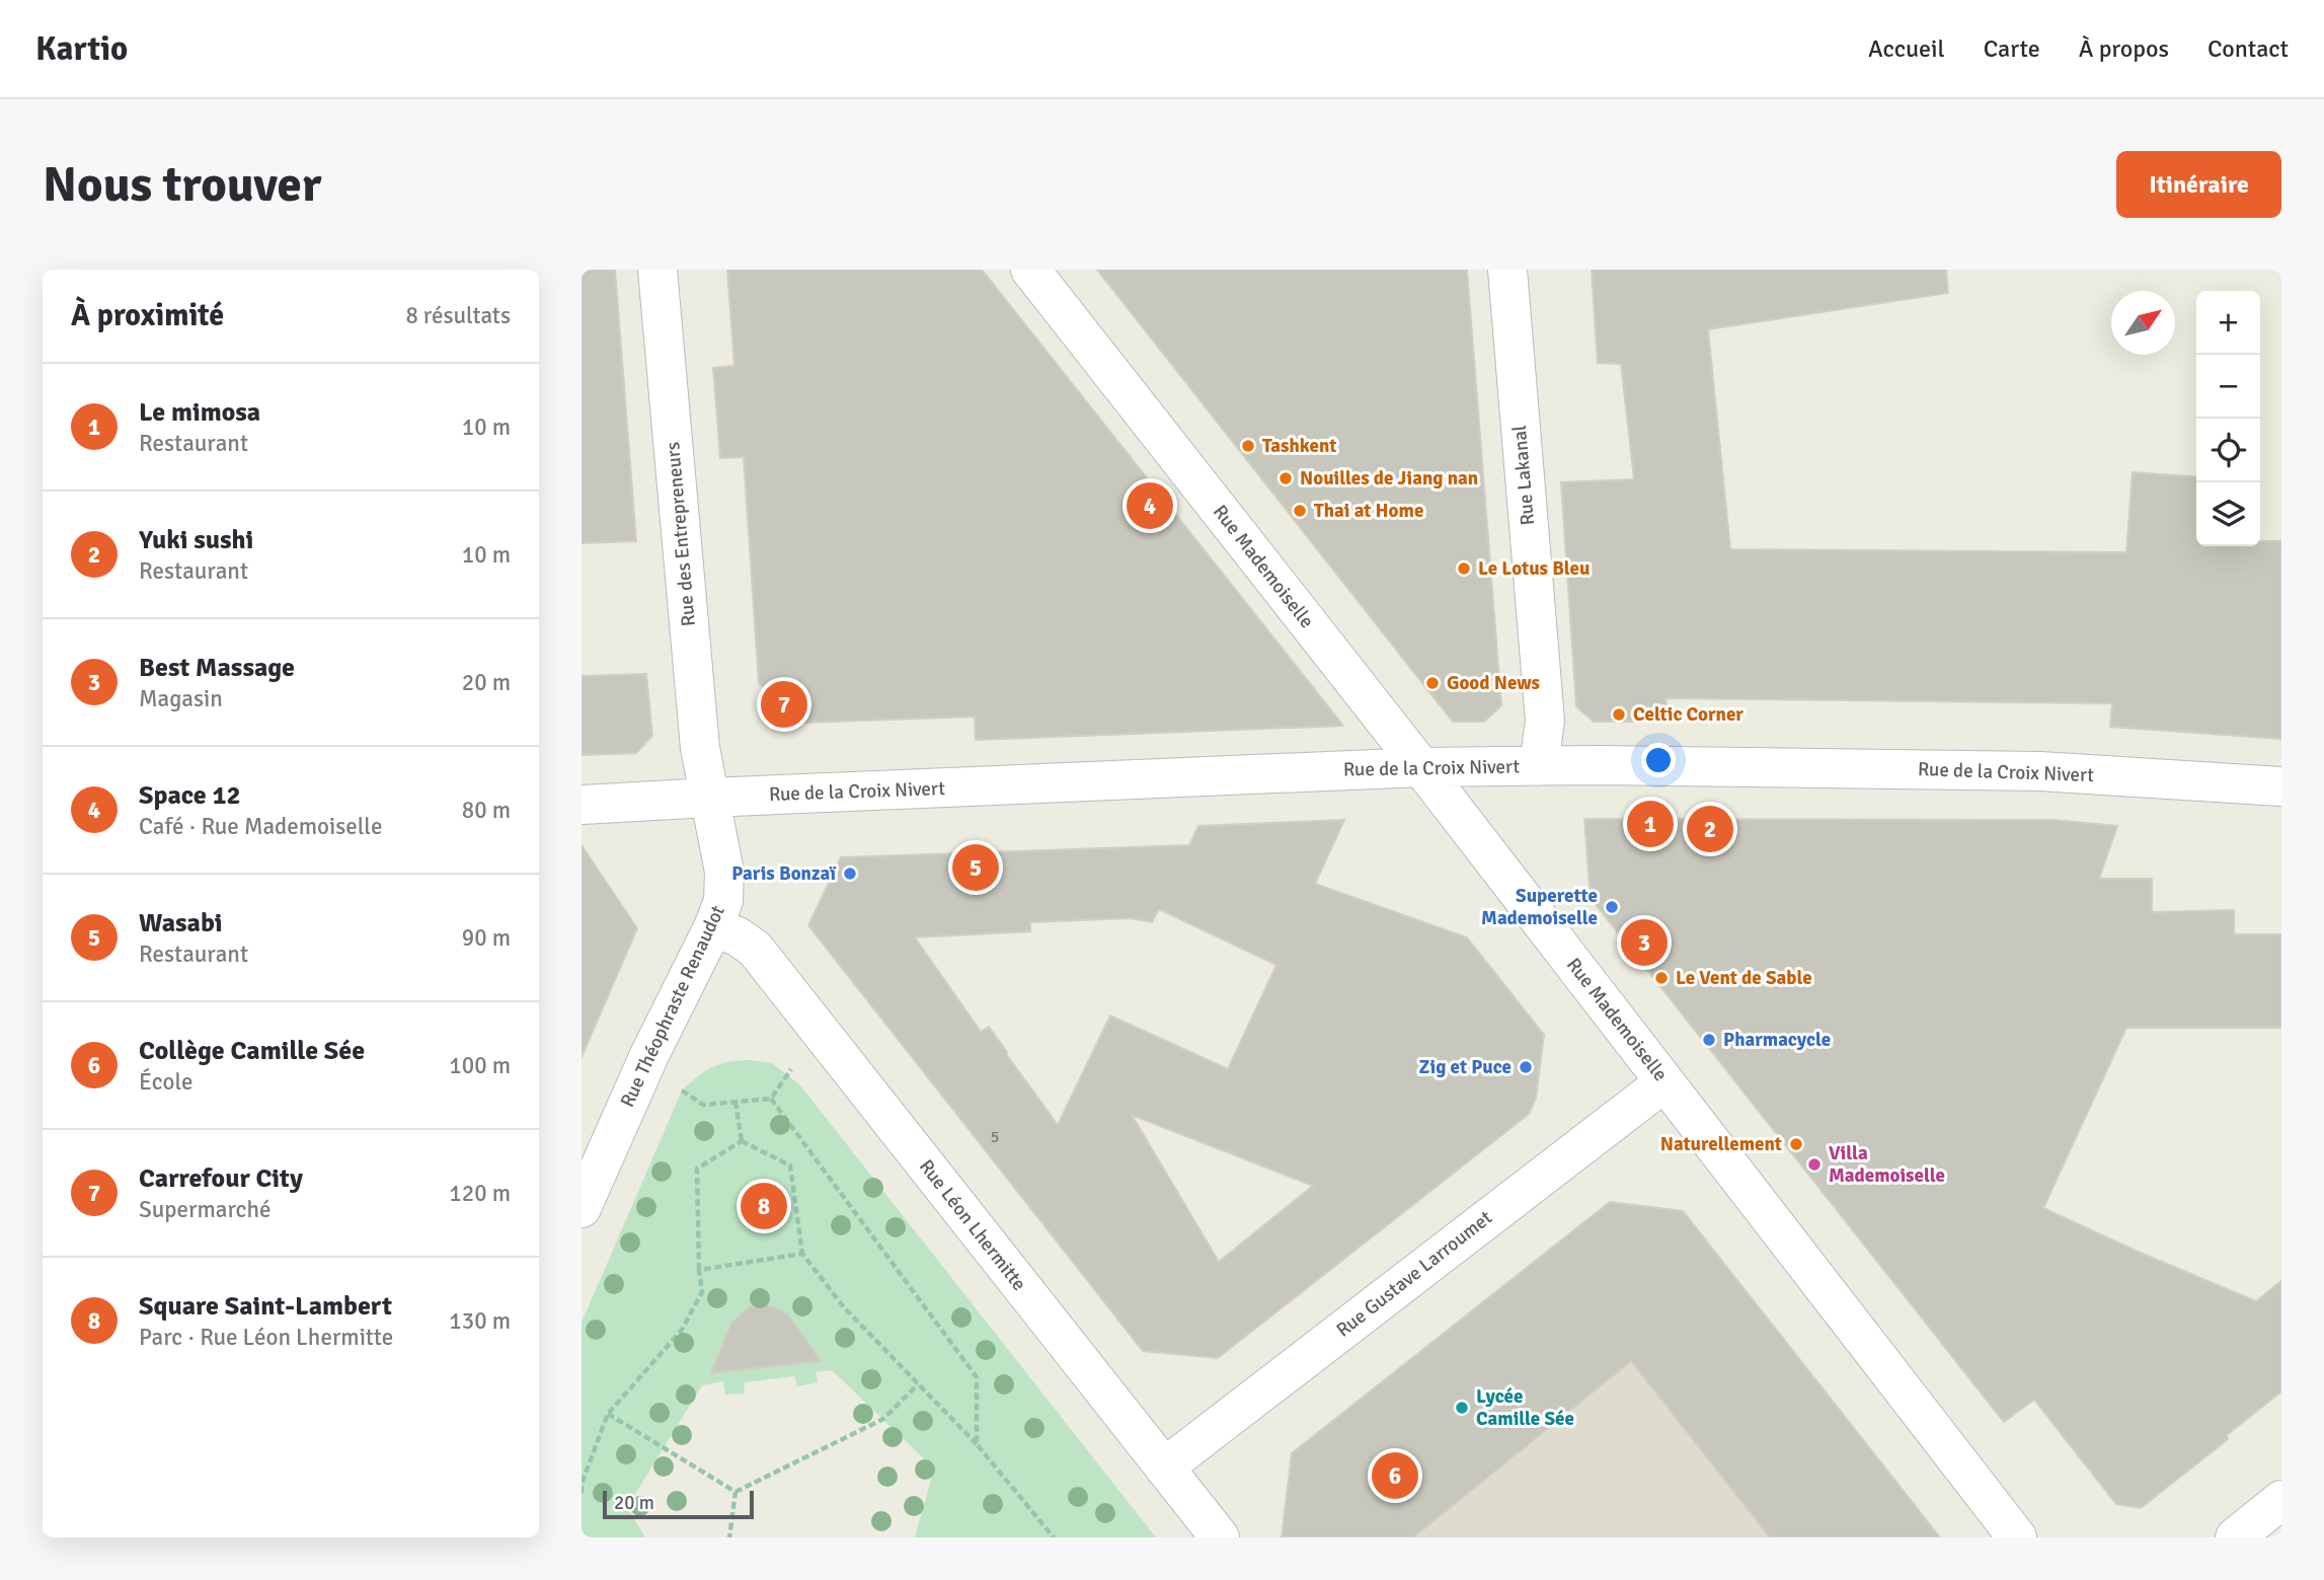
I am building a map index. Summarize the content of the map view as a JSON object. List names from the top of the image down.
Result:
{
  "streets": {
    "street": [
      "Rue Lakanal",
      "Rue des Entrepreneurs",
      "Rue Mademoiselle",
      "Rue de la Croix Nivert",
      "Rue Théophraste Renaudot",
      "Rue Léon Lhermitte",
      "Rue Gustave Larroumet"
    ]
  },
  "crossings": [
    ["Rue Lakanal", "Rue de la Croix Nivert"],
    ["Rue des Entrepreneurs", "Rue de la Croix Nivert"],
    ["Rue des Entrepreneurs", "Rue Théophraste Renaudot"],
    ["Rue Mademoiselle", "Rue de la Croix Nivert"],
    ["Rue Mademoiselle", "Rue Gustave Larroumet"],
    ["Rue de la Croix Nivert", "Rue Théophraste Renaudot"],
    ["Rue Théophraste Renaudot", "Rue Léon Lhermitte"],
    ["Rue Léon Lhermitte", "Rue Gustave Larroumet"]
  ],
  "places": [
    "Tashkent",
    "Nouilles de Jiang nan",
    "Thai at Home",
    "Le Lotus Bleu",
    "Good News",
    "Celtic Corner",
    "Paris Bonzaï",
    "Superette Mademoiselle",
    "Le Vent de Sable",
    "Pharmacycle",
    "Zig et Puce",
    "Naturellement",
    "Villa Mademoiselle",
    "Lycée Camille Sée"
  ],
  "house_numbers": ["5"],
  "scale_bar": "20 m",
  "north": "top right",
  "page": {
    "header": "Kartio",
    "nav": [
      "Accueil",
      "Carte",
      "À propos",
      "Contact"
    ],
    "buttons": "Itinéraire",
    "title": "Nous trouver",
    "heading": ["À proximité", "8 résultats"],
    "map_buttons": ["+", "−"],
    "list": [
      {
        "mark": "1",
        "name": "Le mimosa",
        "note": "Restaurant",
        "value": "10 m"
      },
      {
        "mark": "2",
        "name": "Yuki sushi",
        "note": "Restaurant",
        "value": "10 m"
      },
      {
        "mark": "3",
        "name": "Best Massage",
        "note": "Magasin",
        "value": "20 m"
      },
      {
        "mark": "4",
        "name": "Space 12",
        "note": "Café · Rue Mademoiselle",
        "value": "80 m"
      },
      {
        "mark": "5",
        "name": "Wasabi",
        "note": "Restaurant",
        "value": "90 m"
      },
      {
        "mark": "6",
        "name": "Collège Camille Sée",
        "note": "École",
        "value": "100 m"
      },
      {
        "mark": "7",
        "name": "Carrefour City",
        "note": "Supermarché",
        "value": "120 m"
      },
      {
        "mark": "8",
        "name": "Square Saint-Lambert",
        "note": "Parc · Rue Léon Lhermitte",
        "value": "130 m"
      }
    ],
    "pins": [
      "4",
      "7",
      "1",
      "2",
      "5",
      "3",
      "8",
      "6"
    ],
    "scale": "20 m"
  }
}
